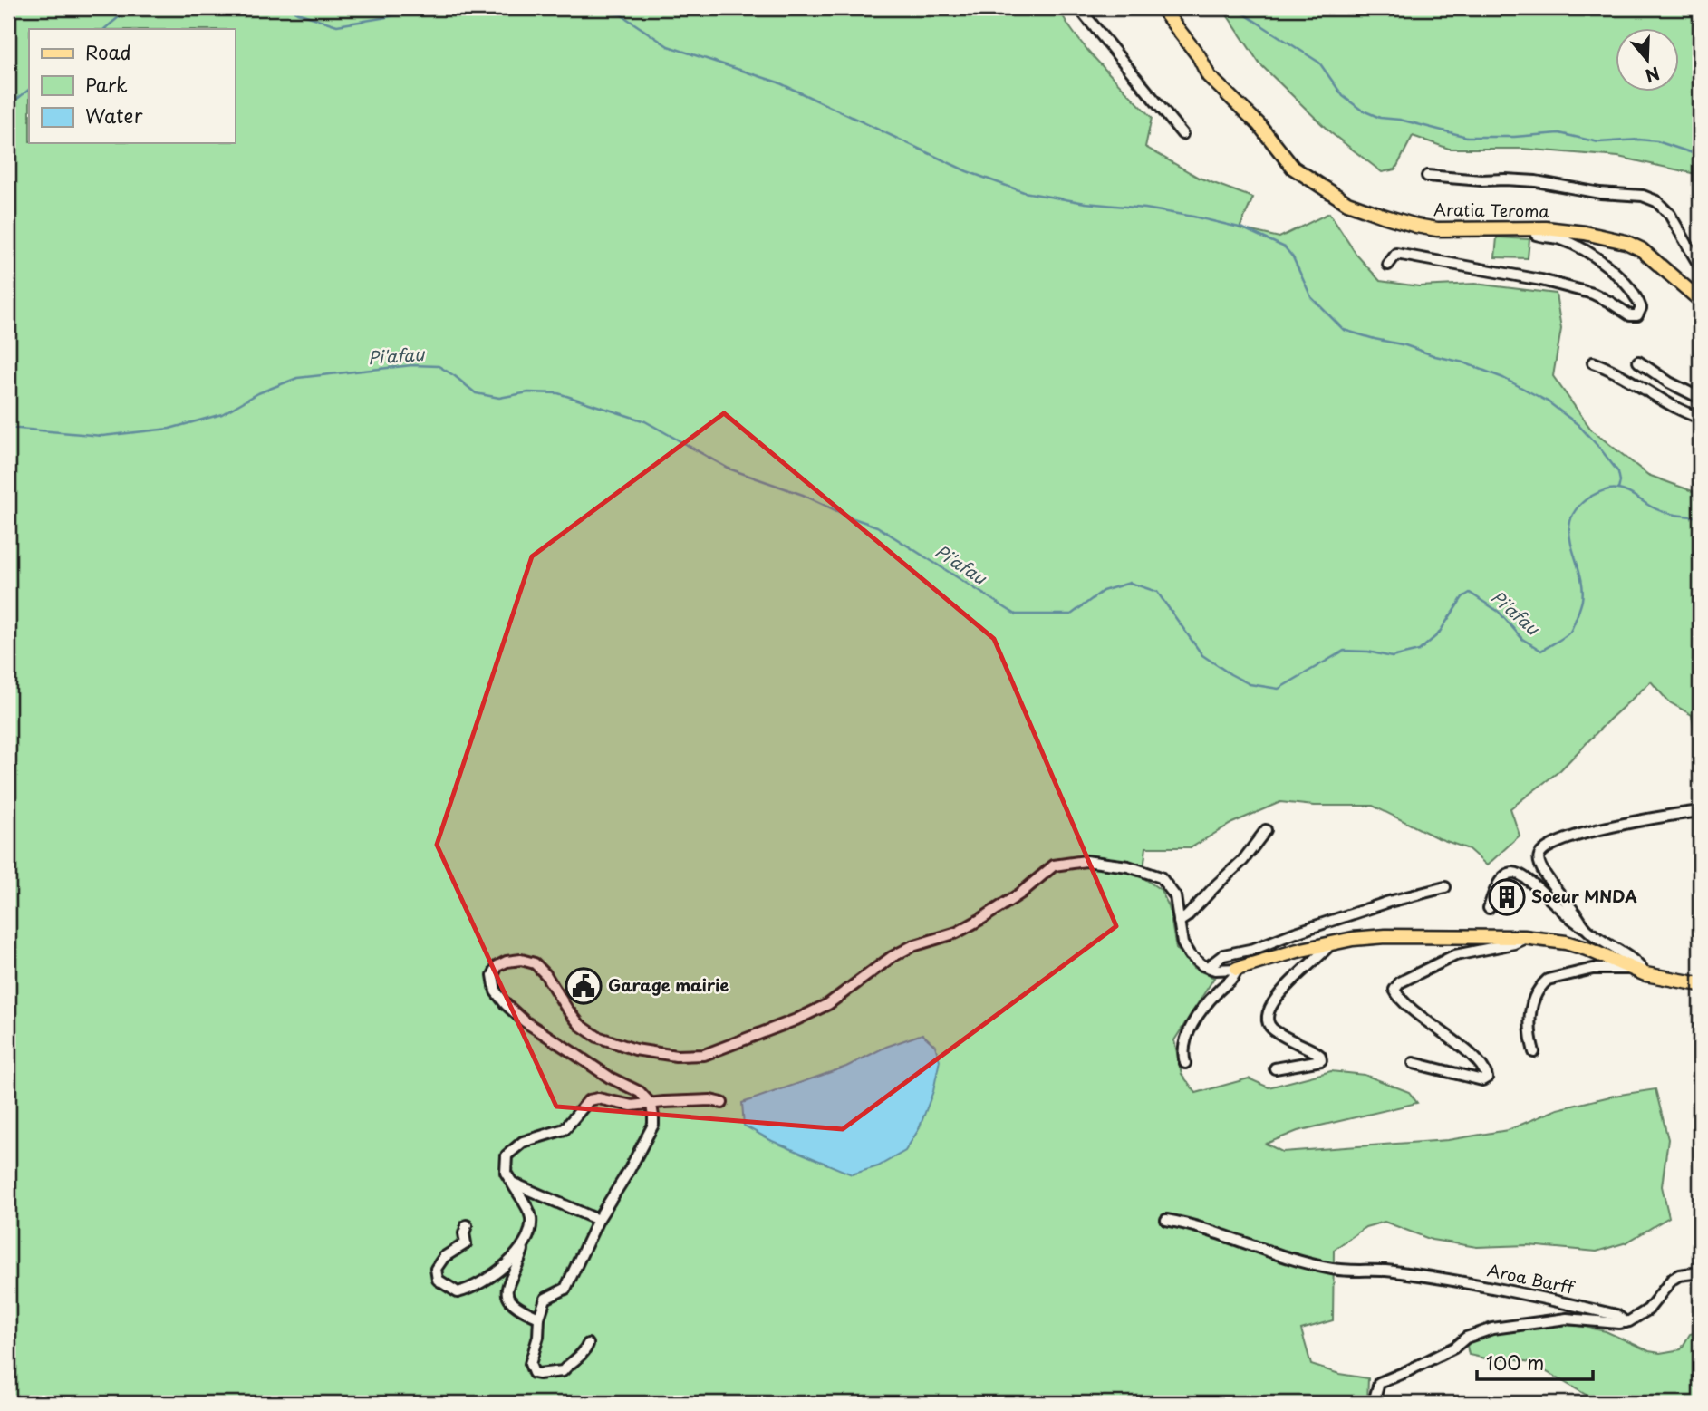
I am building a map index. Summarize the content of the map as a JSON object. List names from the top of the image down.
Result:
{
  "streets": {
    "main road": ["Aratia Teroma"],
    "street": ["Aroa Barff"]
  },
  "water": ["Pi'afau"],
  "places": {
    "building": ["Soeur MNDA"],
    "public building": ["Garage mairie"]
  },
  "legend": ["Road", "Park", "Water"],
  "scale_bar": "100 m",
  "north": "bottom"
}
